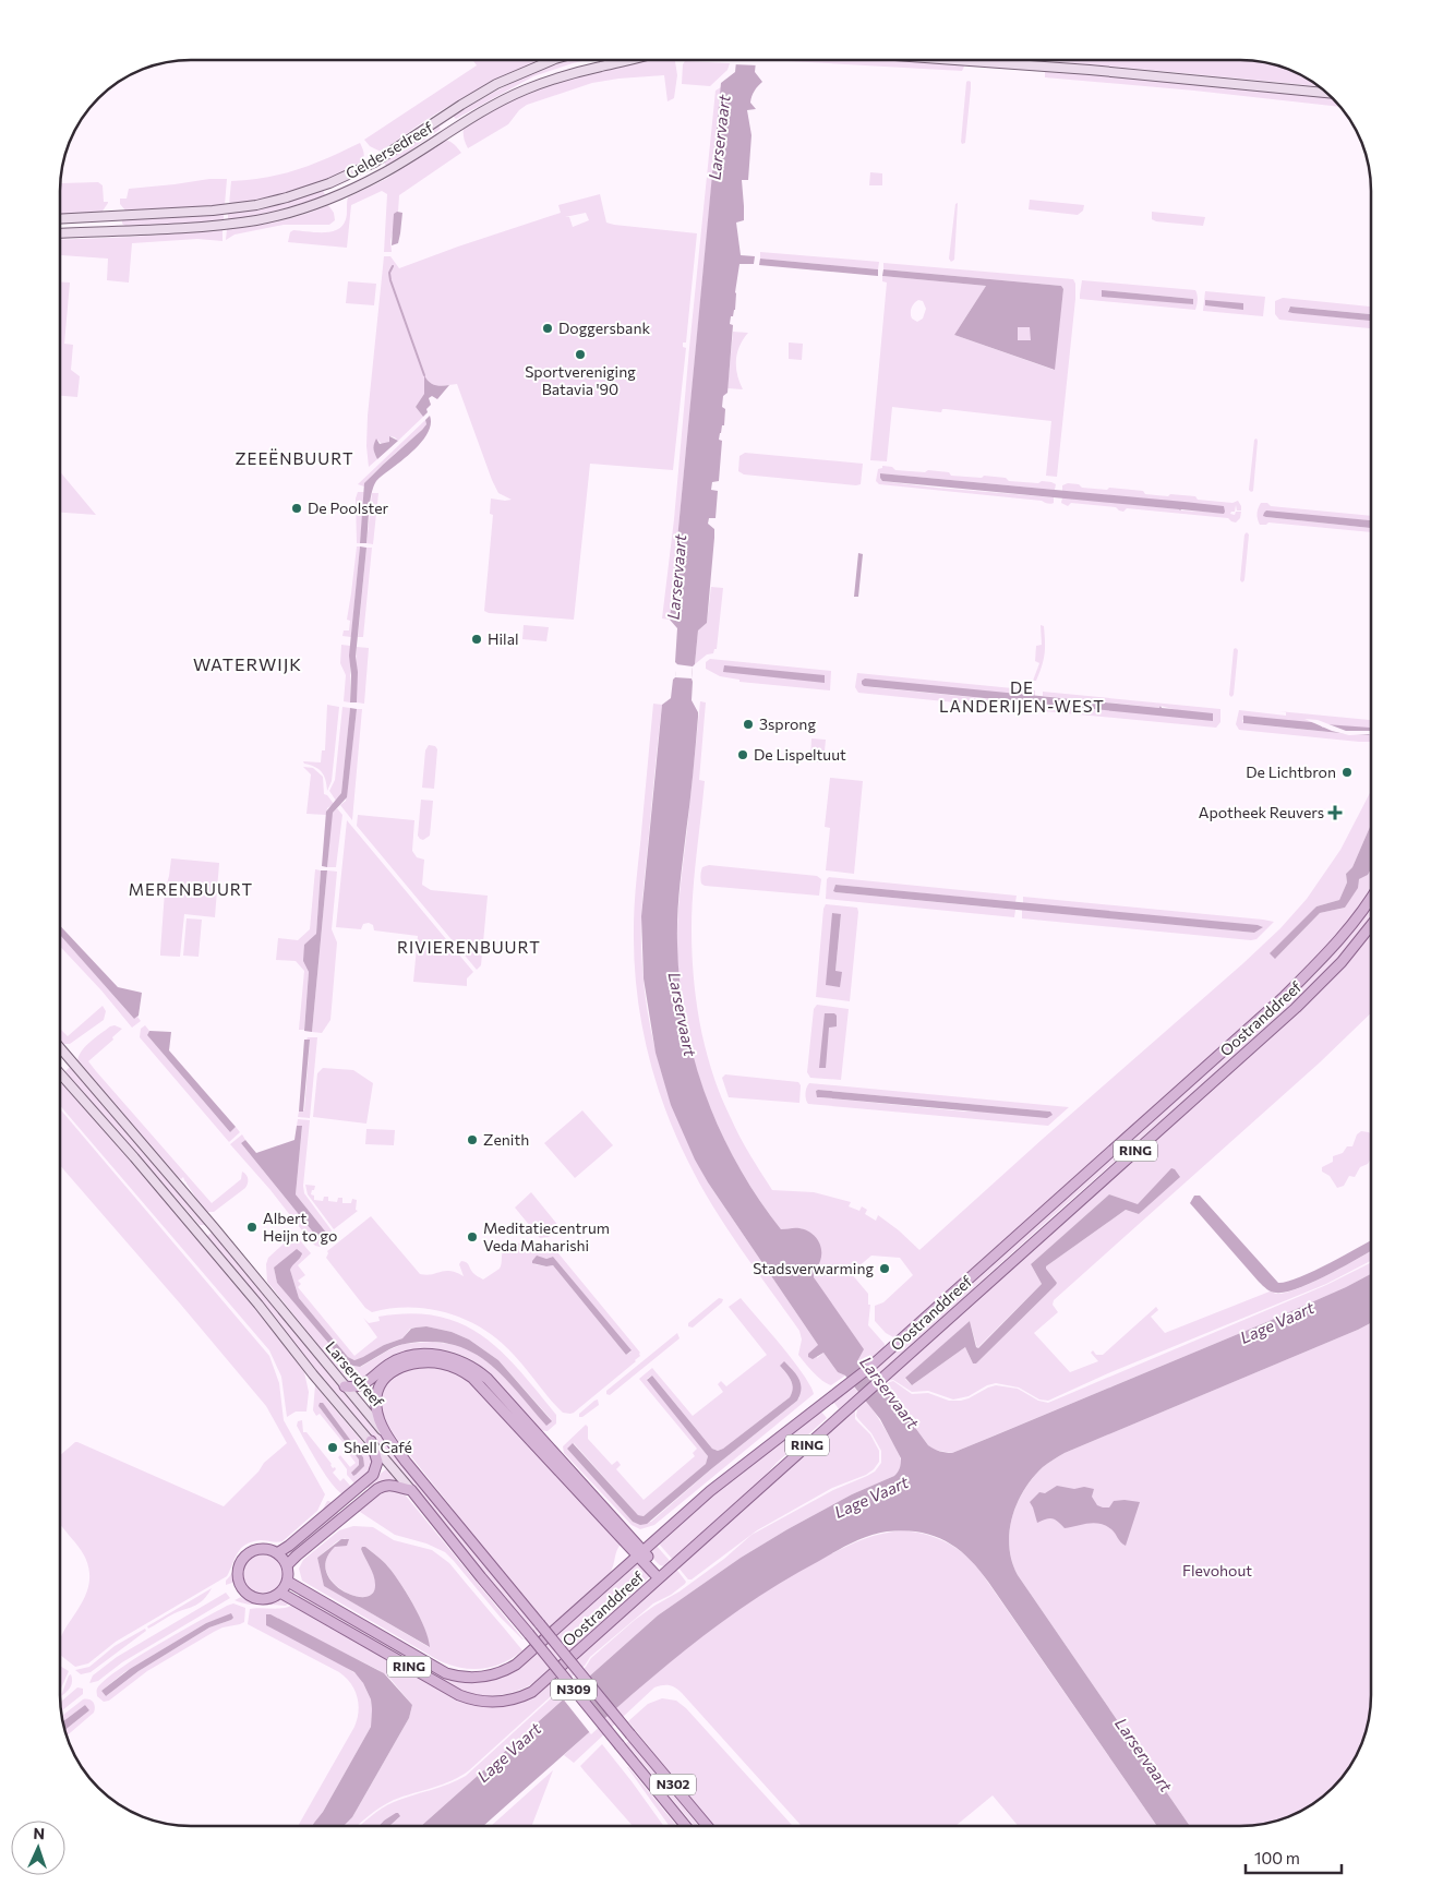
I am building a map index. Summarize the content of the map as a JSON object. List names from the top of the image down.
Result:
{
  "streets": {
    "main road": [
      "Geldersedreef",
      "Oostranddreef",
      "RING",
      "Larserdreef",
      "N309",
      "N302"
    ]
  },
  "crossings": [
    ["Larserdreef", "N302"]
  ],
  "districts": [
    "ZEEËNBUURT",
    "WATERWIJK",
    "DE LANDERIJEN-WEST",
    "MERENBUURT",
    "RIVIERENBUURT"
  ],
  "water": ["Larservaart", "Lage Vaart"],
  "parks": ["Flevohout"],
  "places": {
    "other": [
      "Doggersbank",
      "Sportvereniging Batavia '90",
      "De Poolster",
      "Hilal",
      "3sprong",
      "De Lispeltuut",
      "De Lichtbron",
      "Zenith",
      "Albert Heijn to go",
      "Meditatiecentrum Veda Maharishi",
      "Stadsverwarming",
      "Shell Café"
    ],
    "health": ["Apotheek Reuvers"]
  },
  "scale_bar": "100 m",
  "north": "top"
}
